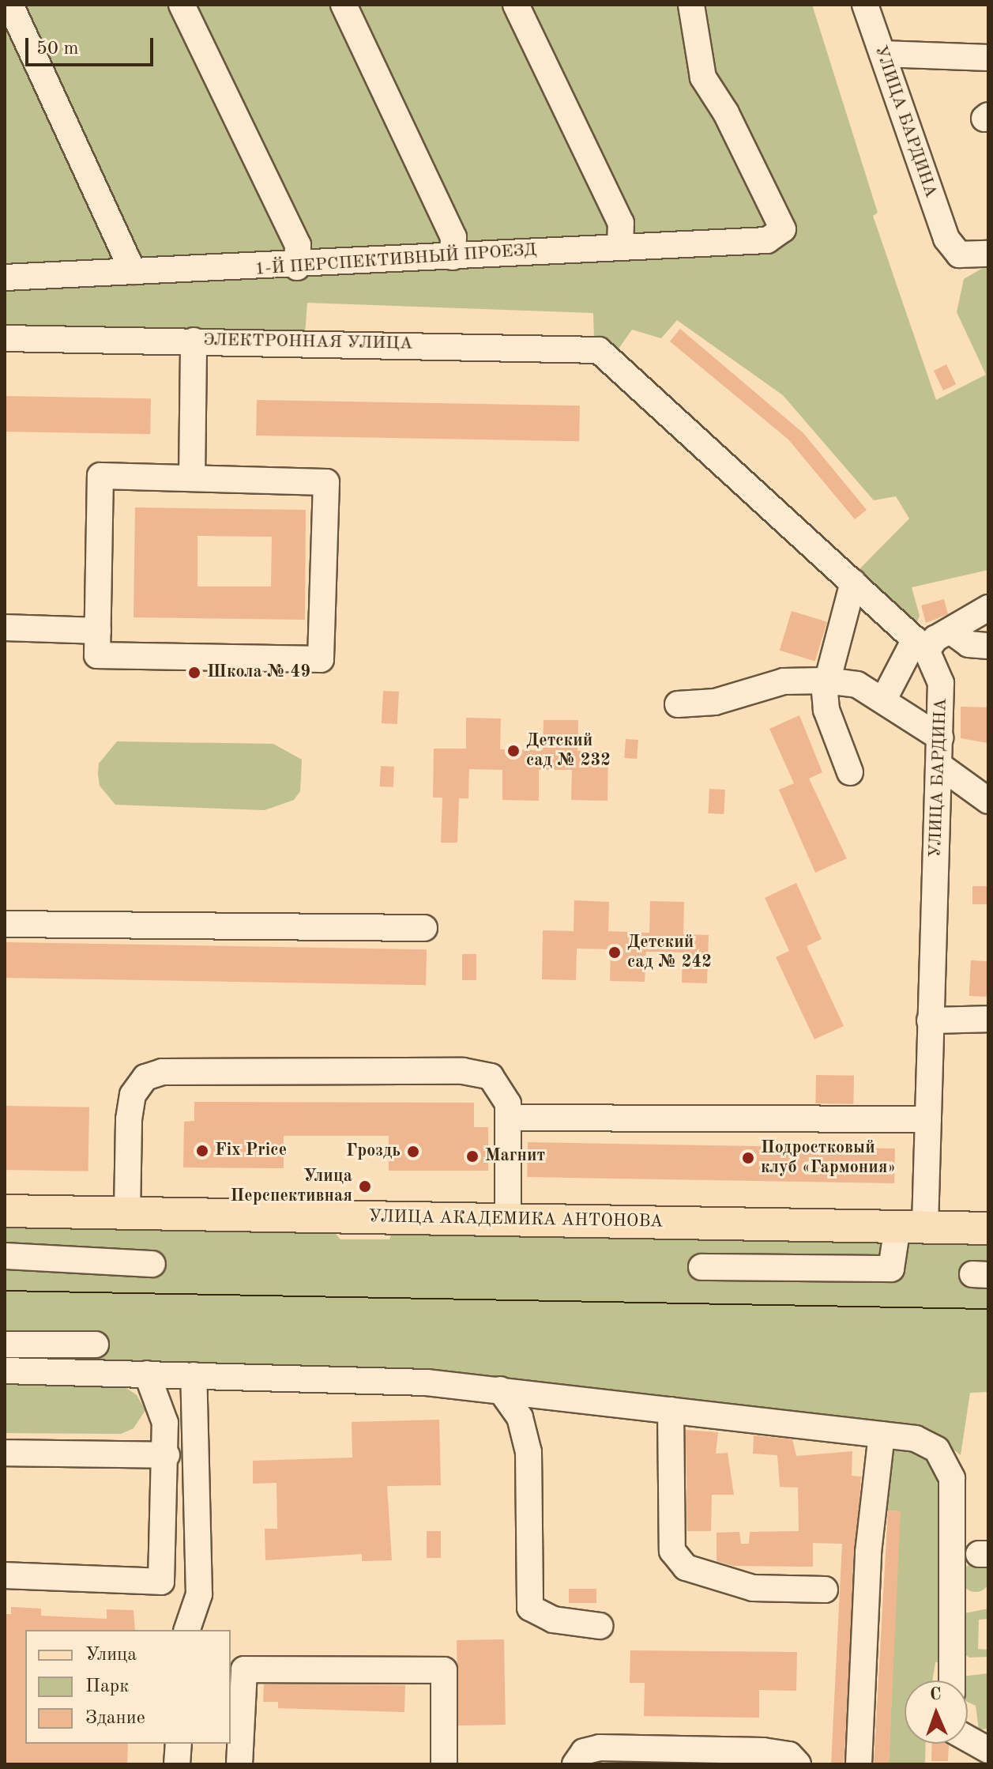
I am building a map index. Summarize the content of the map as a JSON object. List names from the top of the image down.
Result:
{
  "streets": {
    "main road": ["УЛИЦА АКАДЕМИКА АНТОНОВА"],
    "street": ["УЛИЦА БАРДИНА", "1-Й ПЕРСПЕКТИВНЫЙ ПРОЕЗД", "ЭЛЕКТРОННАЯ УЛИЦА"]
  },
  "crossings": [
    ["УЛИЦА БАРДИНА", "ЭЛЕКТРОННАЯ УЛИЦА"],
    ["УЛИЦА БАРДИНА", "УЛИЦА АКАДЕМИКА АНТОНОВА"]
  ],
  "places": [
    "Школа № 49",
    "Детский сад № 232",
    "Детский сад № 242",
    "Fix Price",
    "Гроздь",
    "Магнит",
    "Подростковый клуб «Гармония»",
    "Улица Перспективная"
  ],
  "legend": ["Улица", "Парк", "Здание"],
  "scale_bar": "50 m",
  "north": "top"
}
